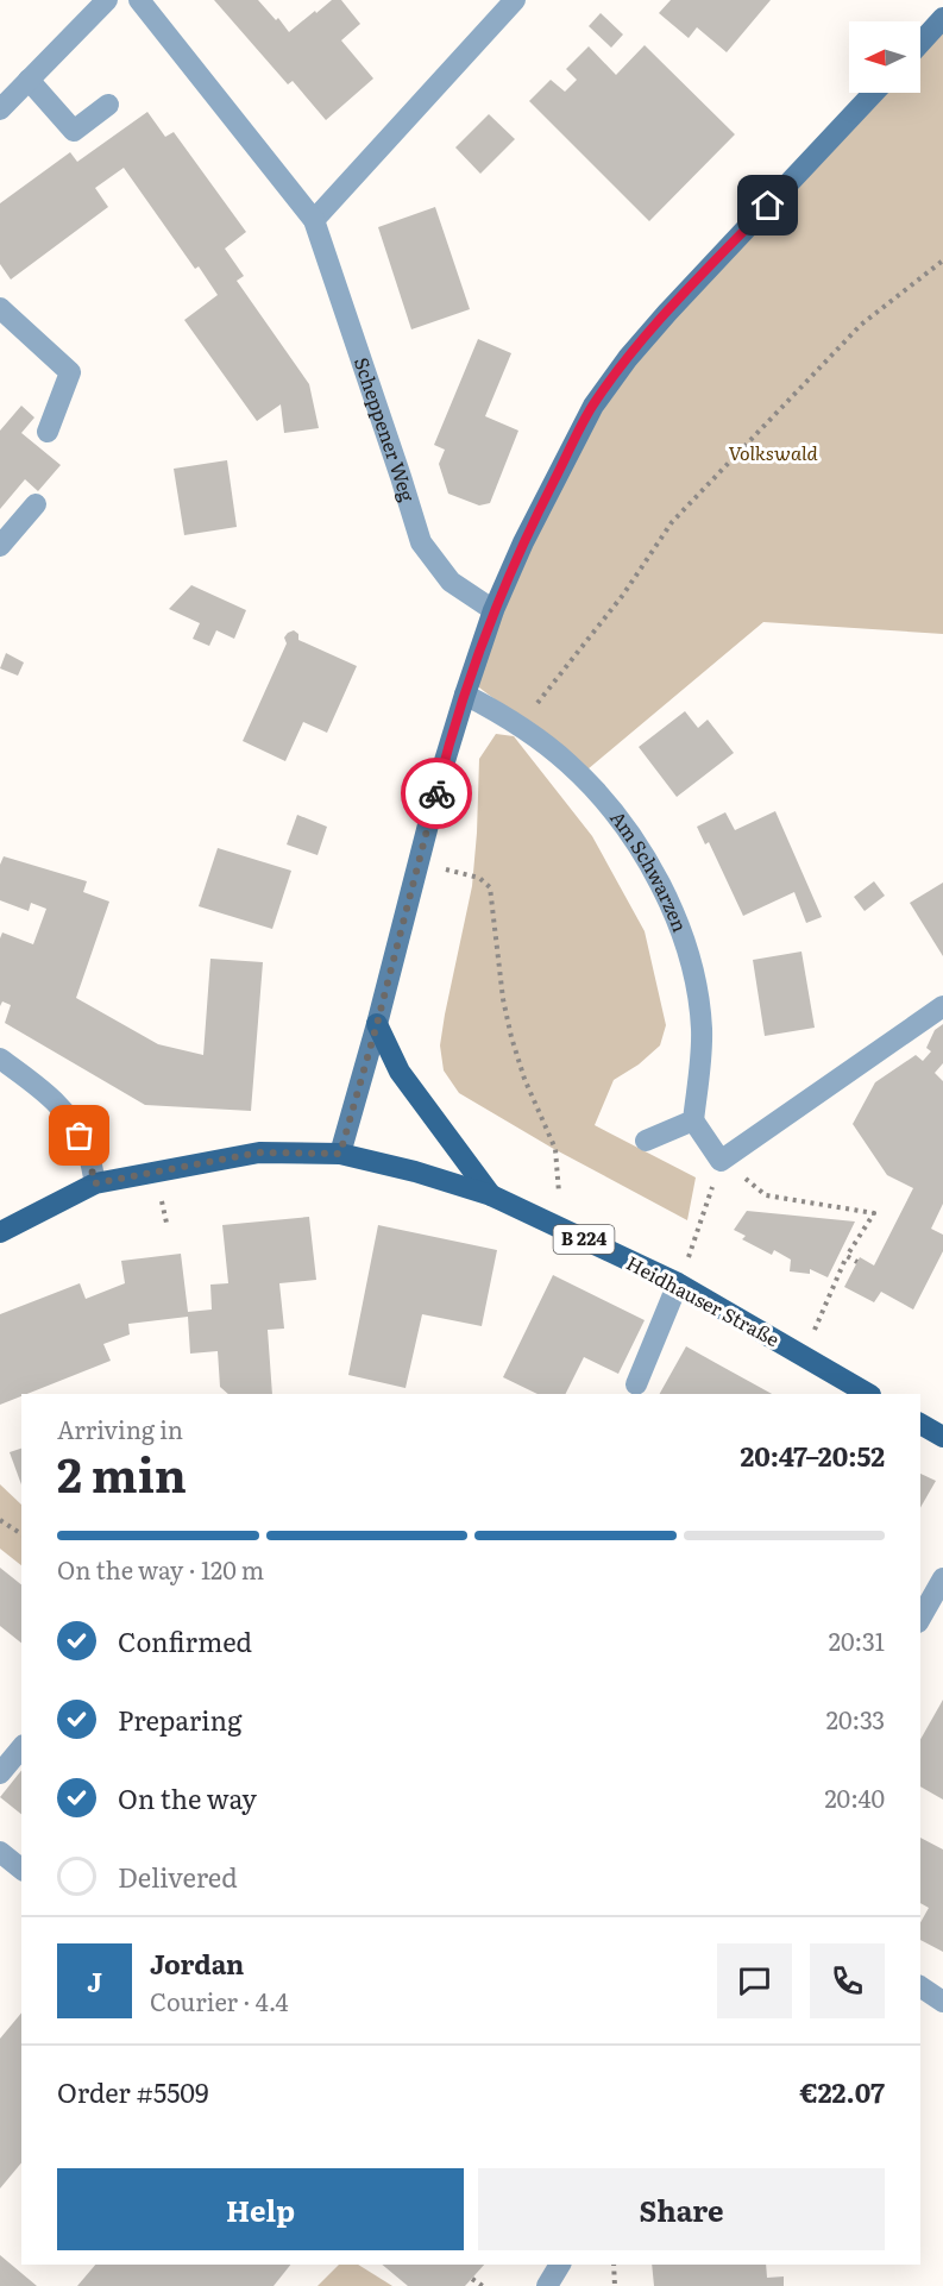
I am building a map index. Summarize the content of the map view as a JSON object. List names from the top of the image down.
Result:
{
  "streets": {
    "main road": ["B 224", "Heidhauser Straße"],
    "street": ["Scheppener Weg", "Am Schwarzen"]
  },
  "parks": ["Volkswald"],
  "north": "left",
  "page": {
    "heading": ["2 min", "Arriving in", "20:47–20:52"],
    "panel": [
      "Jordan",
      "Courier · 4.4",
      "Order #5509",
      "€22.07"
    ],
    "bar": "On the way · 120 m",
    "list": [
      ["Confirmed", "20:31"],
      ["Preparing", "20:33"],
      ["On the way", "20:40"],
      "Delivered"
    ],
    "round": "J",
    "buttons": ["Help", "Share"]
  }
}
